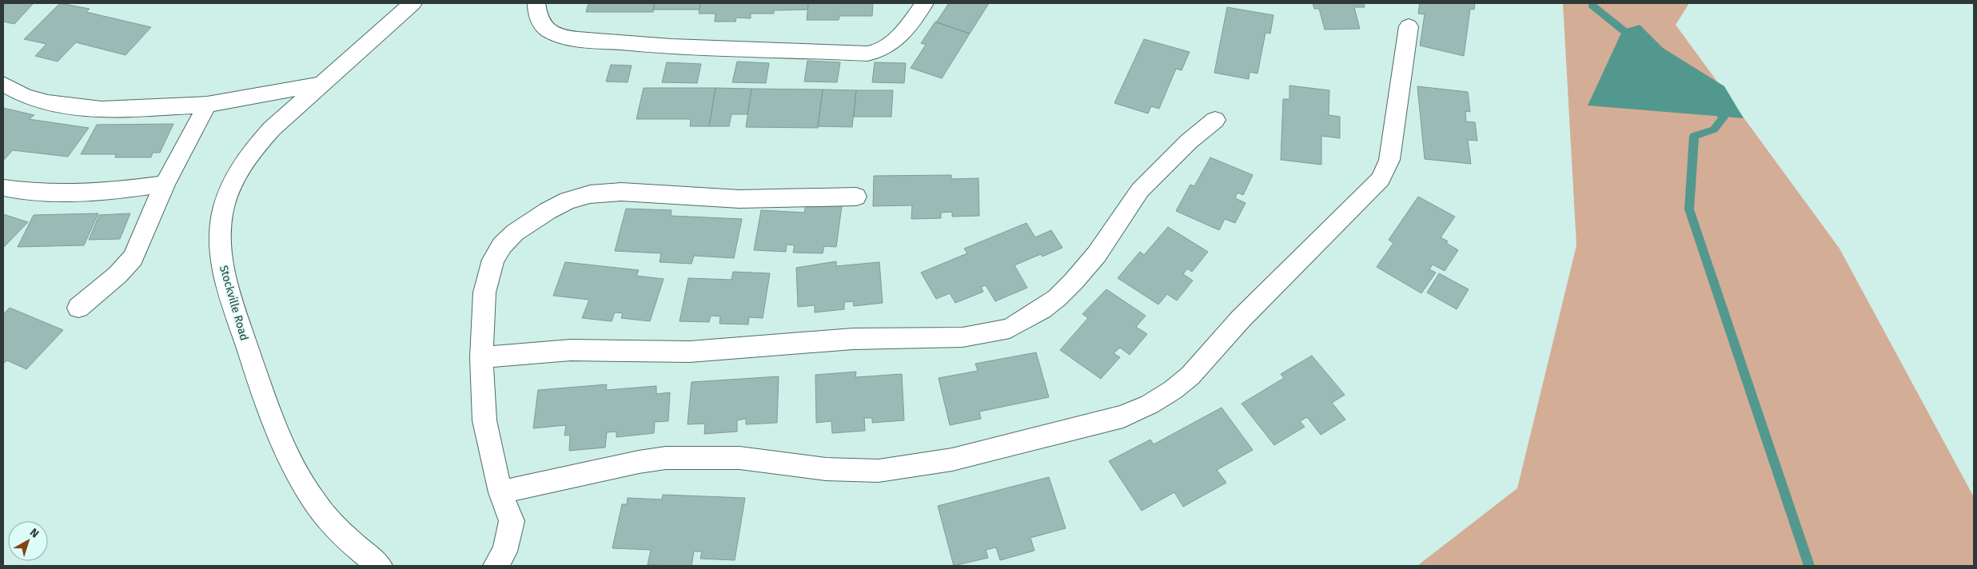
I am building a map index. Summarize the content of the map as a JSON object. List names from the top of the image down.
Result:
{
  "streets": {
    "street": ["Stockville Road"]
  },
  "north": "top right"
}
